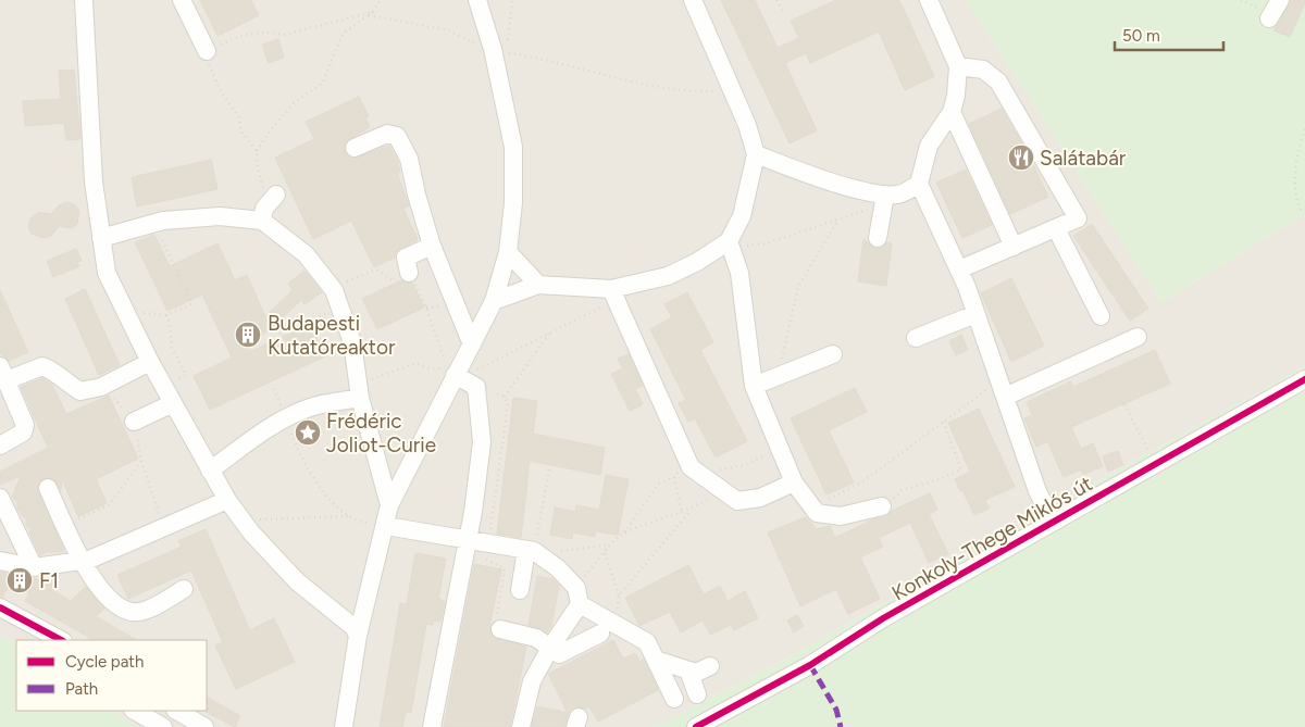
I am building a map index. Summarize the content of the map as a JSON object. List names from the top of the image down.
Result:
{
  "streets": {
    "street": ["Konkoly-Thege Miklós út"]
  },
  "places": {
    "restaurant": ["Salátabár"],
    "building": ["Budapesti Kutatóreaktor", "F1"],
    "place": ["Frédéric Joliot-Curie"]
  },
  "legend": ["Cycle path", "Path"],
  "scale_bar": "50 m"
}
